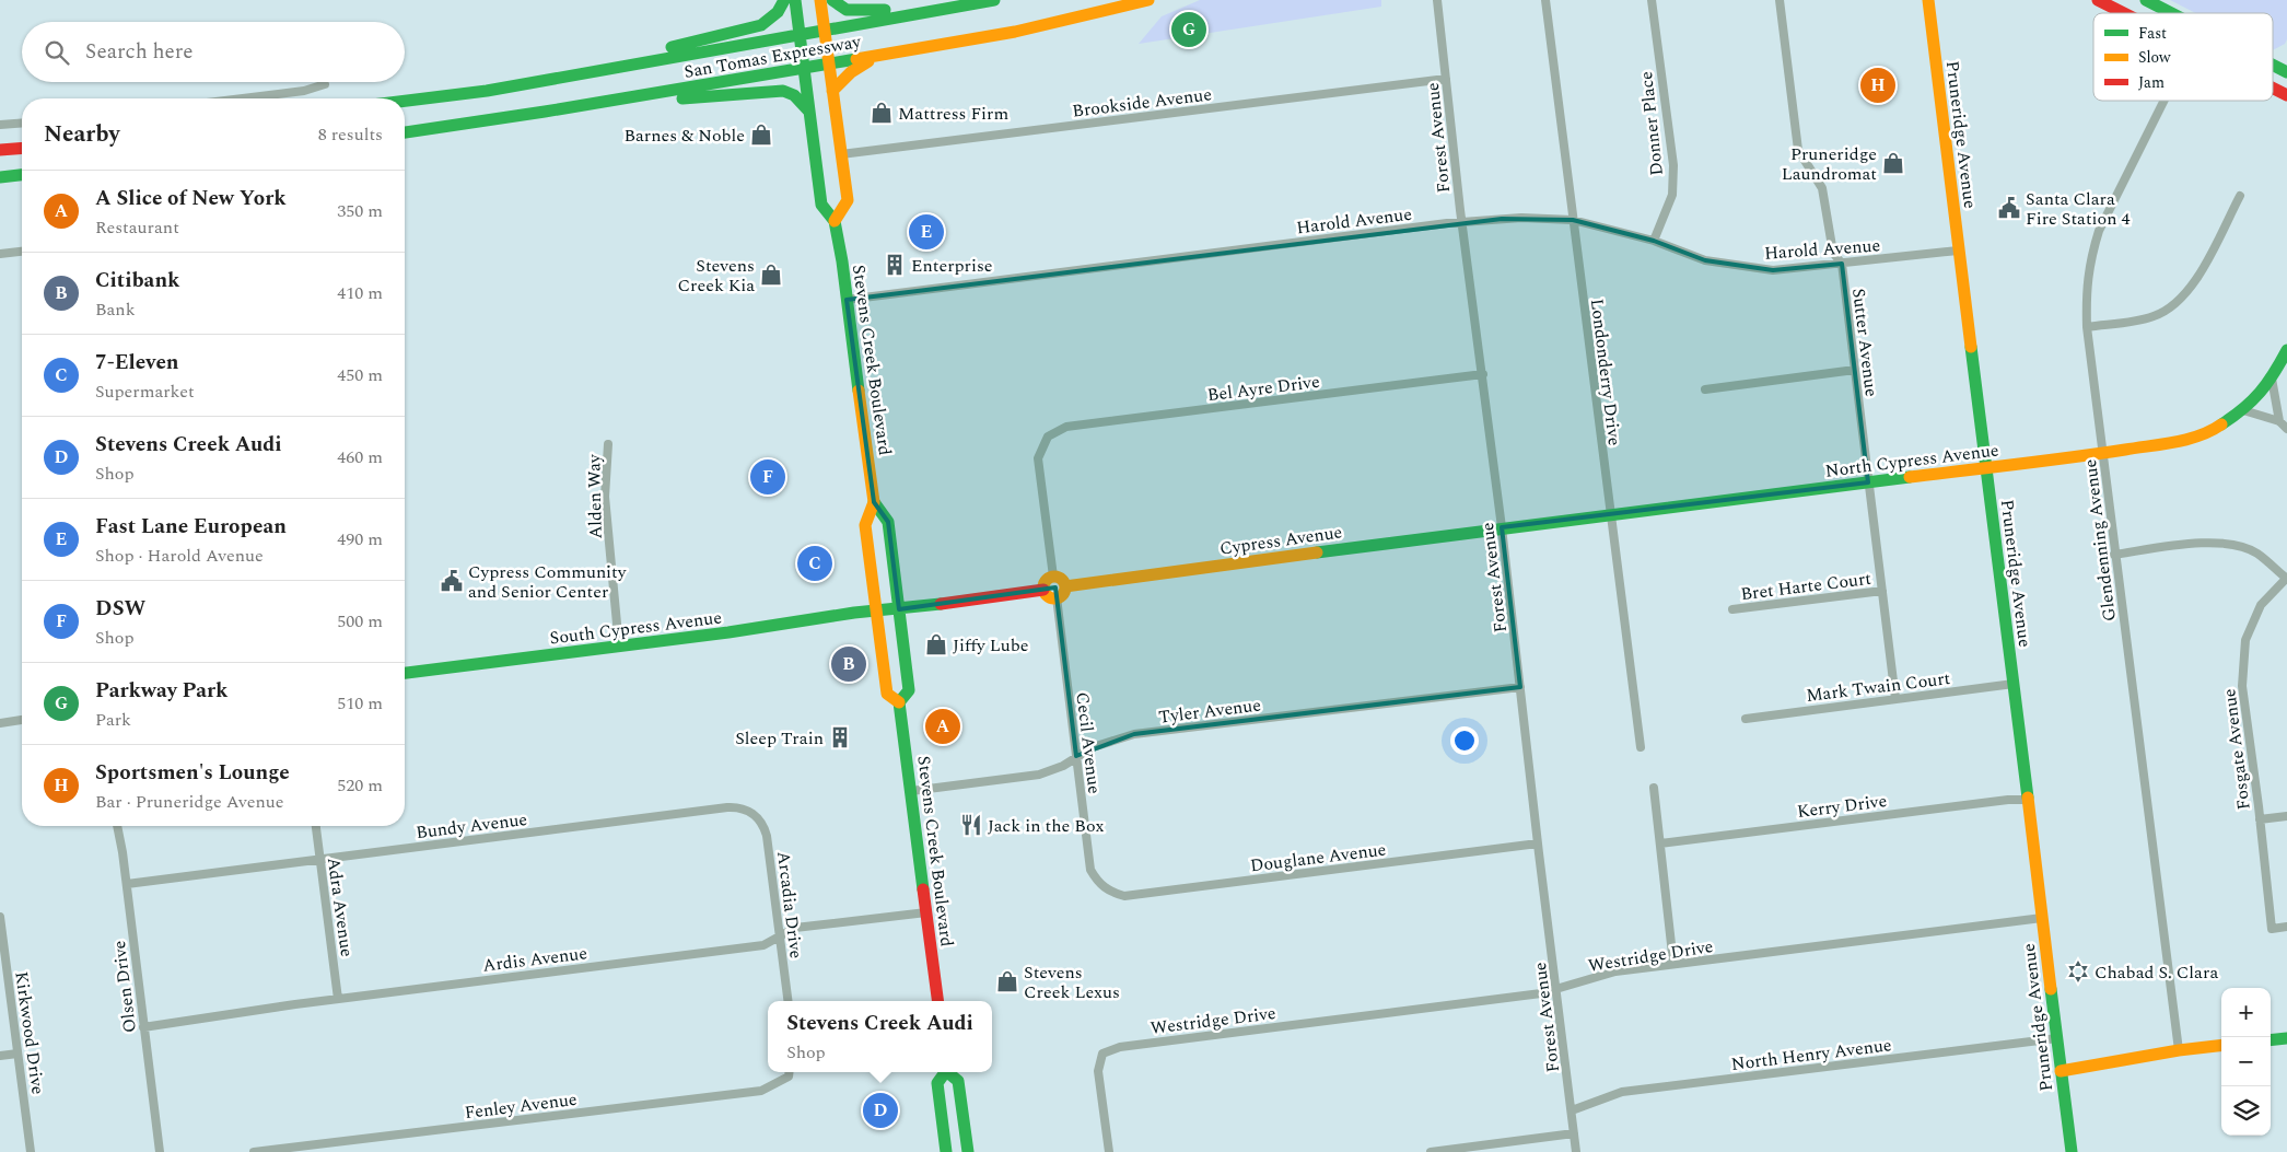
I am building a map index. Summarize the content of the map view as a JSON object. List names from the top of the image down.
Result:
{
  "streets": {
    "main road": [
      "San Tomas Expressway",
      "Pruneridge Avenue",
      "Stevens Creek Boulevard",
      "North Cypress Avenue",
      "Cypress Avenue",
      "South Cypress Avenue"
    ],
    "street": [
      "Brookside Avenue",
      "Donner Place",
      "Forest Avenue",
      "Harold Avenue",
      "Sutter Avenue",
      "Londonderry Drive",
      "Bel Ayre Drive",
      "Alden Way",
      "Glendenning Avenue",
      "Bret Harte Court",
      "Mark Twain Court",
      "Tyler Avenue",
      "Cecil Avenue",
      "Fosgate Avenue",
      "Kerry Drive",
      "Bundy Avenue",
      "Douglane Avenue",
      "Arcadia Drive",
      "Adra Avenue",
      "Westridge Drive",
      "Ardis Avenue",
      "Olsen Drive",
      "Kirkwood Drive",
      "North Henry Avenue",
      "Fenley Avenue"
    ]
  },
  "crossings": [
    ["San Tomas Expressway", "Stevens Creek Boulevard"],
    ["Brookside Avenue", "Forest Avenue"],
    ["Donner Place", "Harold Avenue"],
    ["Pruneridge Avenue", "Harold Avenue"],
    ["Pruneridge Avenue", "North Cypress Avenue"],
    ["Pruneridge Avenue", "Mark Twain Court"],
    ["Pruneridge Avenue", "Kerry Drive"],
    ["Pruneridge Avenue", "Westridge Drive"],
    ["Pruneridge Avenue", "North Henry Avenue"],
    ["Forest Avenue", "Harold Avenue"],
    ["Forest Avenue", "Bel Ayre Drive"],
    ["Forest Avenue", "North Cypress Avenue"],
    ["Forest Avenue", "Cypress Avenue"],
    ["Forest Avenue", "Tyler Avenue"],
    ["Forest Avenue", "Douglane Avenue"],
    ["Forest Avenue", "Westridge Drive"],
    ["Forest Avenue", "North Henry Avenue"],
    ["Harold Avenue", "Sutter Avenue"],
    ["Harold Avenue", "Stevens Creek Boulevard"],
    ["Harold Avenue", "Londonderry Drive"],
    ["Sutter Avenue", "North Cypress Avenue"],
    ["Sutter Avenue", "Bret Harte Court"],
    ["Sutter Avenue", "Mark Twain Court"],
    ["Stevens Creek Boulevard", "South Cypress Avenue"],
    ["Stevens Creek Boulevard", "Tyler Avenue"],
    ["Stevens Creek Boulevard", "Ardis Avenue"],
    ["Londonderry Drive", "North Cypress Avenue"],
    ["Bel Ayre Drive", "Cypress Avenue"],
    ["Bel Ayre Drive", "Cecil Avenue"],
    ["North Cypress Avenue", "Cypress Avenue"],
    ["North Cypress Avenue", "Glendenning Avenue"],
    ["Alden Way", "South Cypress Avenue"],
    ["Cypress Avenue", "Cecil Avenue"],
    ["Tyler Avenue", "Cecil Avenue"],
    ["Cecil Avenue", "Douglane Avenue"],
    ["Bundy Avenue", "Arcadia Drive"],
    ["Bundy Avenue", "Adra Avenue"],
    ["Bundy Avenue", "Olsen Drive"],
    ["Arcadia Drive", "Ardis Avenue"],
    ["Adra Avenue", "Ardis Avenue"],
    ["Ardis Avenue", "Olsen Drive"]
  ],
  "places": {
    "shop": [
      "Mattress Firm",
      "Barnes & Noble",
      "Pruneridge Laundromat",
      "Stevens Creek Kia",
      "Jiffy Lube",
      "Stevens Creek Lexus"
    ],
    "public building": ["Santa Clara Fire Station 4", "Cypress Community and Senior Center"],
    "building": ["Enterprise", "Sleep Train"],
    "restaurant": ["Jack in the Box"],
    "synagogue": ["Chabad S. Clara"]
  },
  "legend": ["Fast", "Slow", "Jam"],
  "page": {
    "pins": [
      "G",
      "H",
      "E",
      "F",
      "C",
      "B",
      "A",
      "D"
    ],
    "search": "Search here",
    "heading": ["Nearby", "8 results"],
    "list": [
      {
        "mark": "A",
        "name": "A Slice of New York",
        "note": "Restaurant",
        "value": "350 m"
      },
      {
        "mark": "B",
        "name": "Citibank",
        "note": "Bank",
        "value": "410 m"
      },
      {
        "mark": "C",
        "name": "7-Eleven",
        "note": "Supermarket",
        "value": "450 m"
      },
      {
        "mark": "D",
        "name": "Stevens Creek Audi",
        "note": "Shop",
        "value": "460 m"
      },
      {
        "mark": "E",
        "name": "Fast Lane European",
        "note": "Shop · Harold Avenue",
        "value": "490 m"
      },
      {
        "mark": "F",
        "name": "DSW",
        "note": "Shop",
        "value": "500 m"
      },
      {
        "mark": "G",
        "name": "Parkway Park",
        "note": "Park",
        "value": "510 m"
      },
      {
        "mark": "H",
        "name": "Sportsmen's Lounge",
        "note": "Bar · Pruneridge Avenue",
        "value": "520 m"
      }
    ],
    "map_buttons": ["+", "−"],
    "popup": ["Stevens Creek Audi", "Shop"]
  }
}
